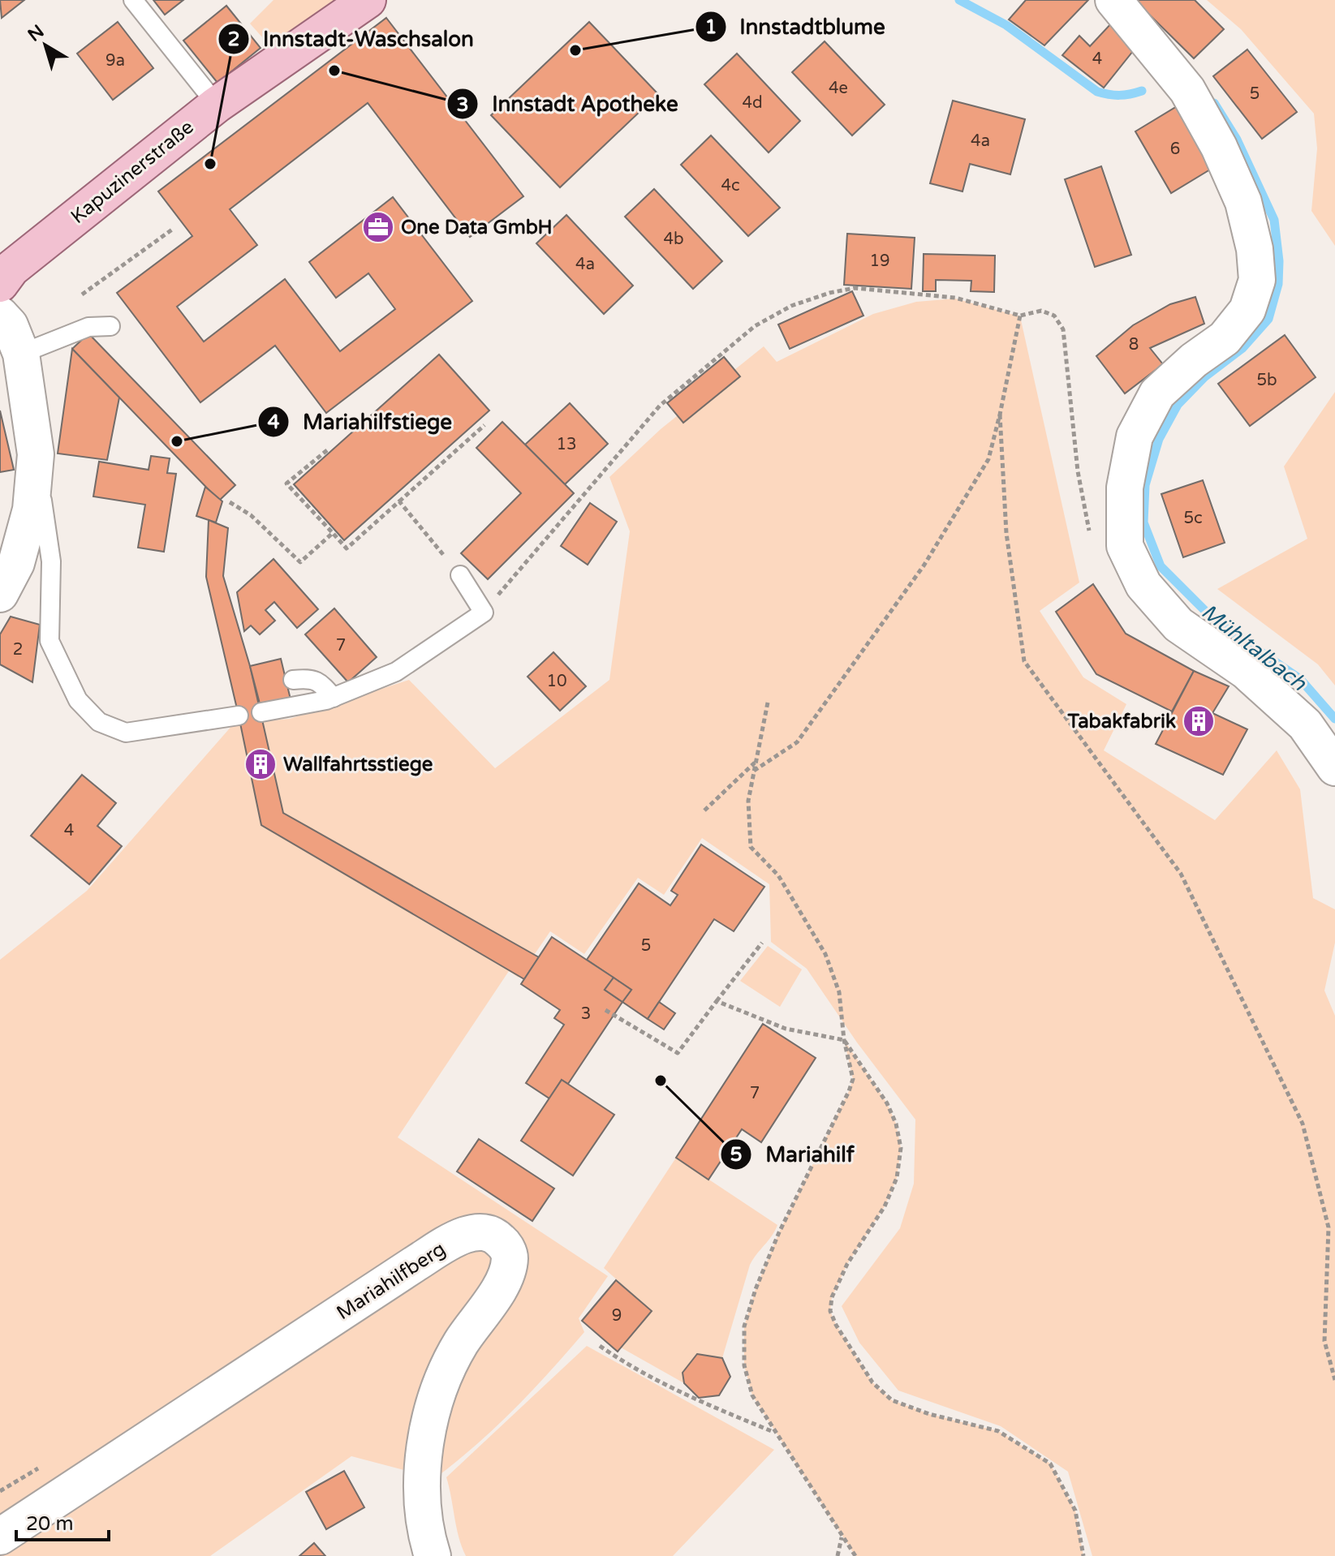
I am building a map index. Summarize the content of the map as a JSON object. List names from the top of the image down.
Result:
{
  "streets": {
    "main road": ["Kapuzinerstraße", "Mariahilfberg"]
  },
  "water": ["Mühltalbach"],
  "places": {
    "other": [
      "Innstadtblume",
      "Innstadt Apotheke",
      "Innstadt-Waschsalon",
      "Mariahilfstiege",
      "Mariahilf"
    ],
    "office": ["One Data GmbH"],
    "building": ["Tabakfabrik", "Wallfahrtsstiege"]
  },
  "house_numbers": [
    "4",
    "9a",
    "4e",
    "5",
    "4d",
    "4a",
    "6",
    "4c",
    "4b",
    "19",
    "4a",
    "8",
    "5b",
    "13",
    "5c",
    "7",
    "2",
    "10",
    "4",
    "5",
    "3",
    "7",
    "9"
  ],
  "scale_bar": "20 m",
  "north": "top left"
}
